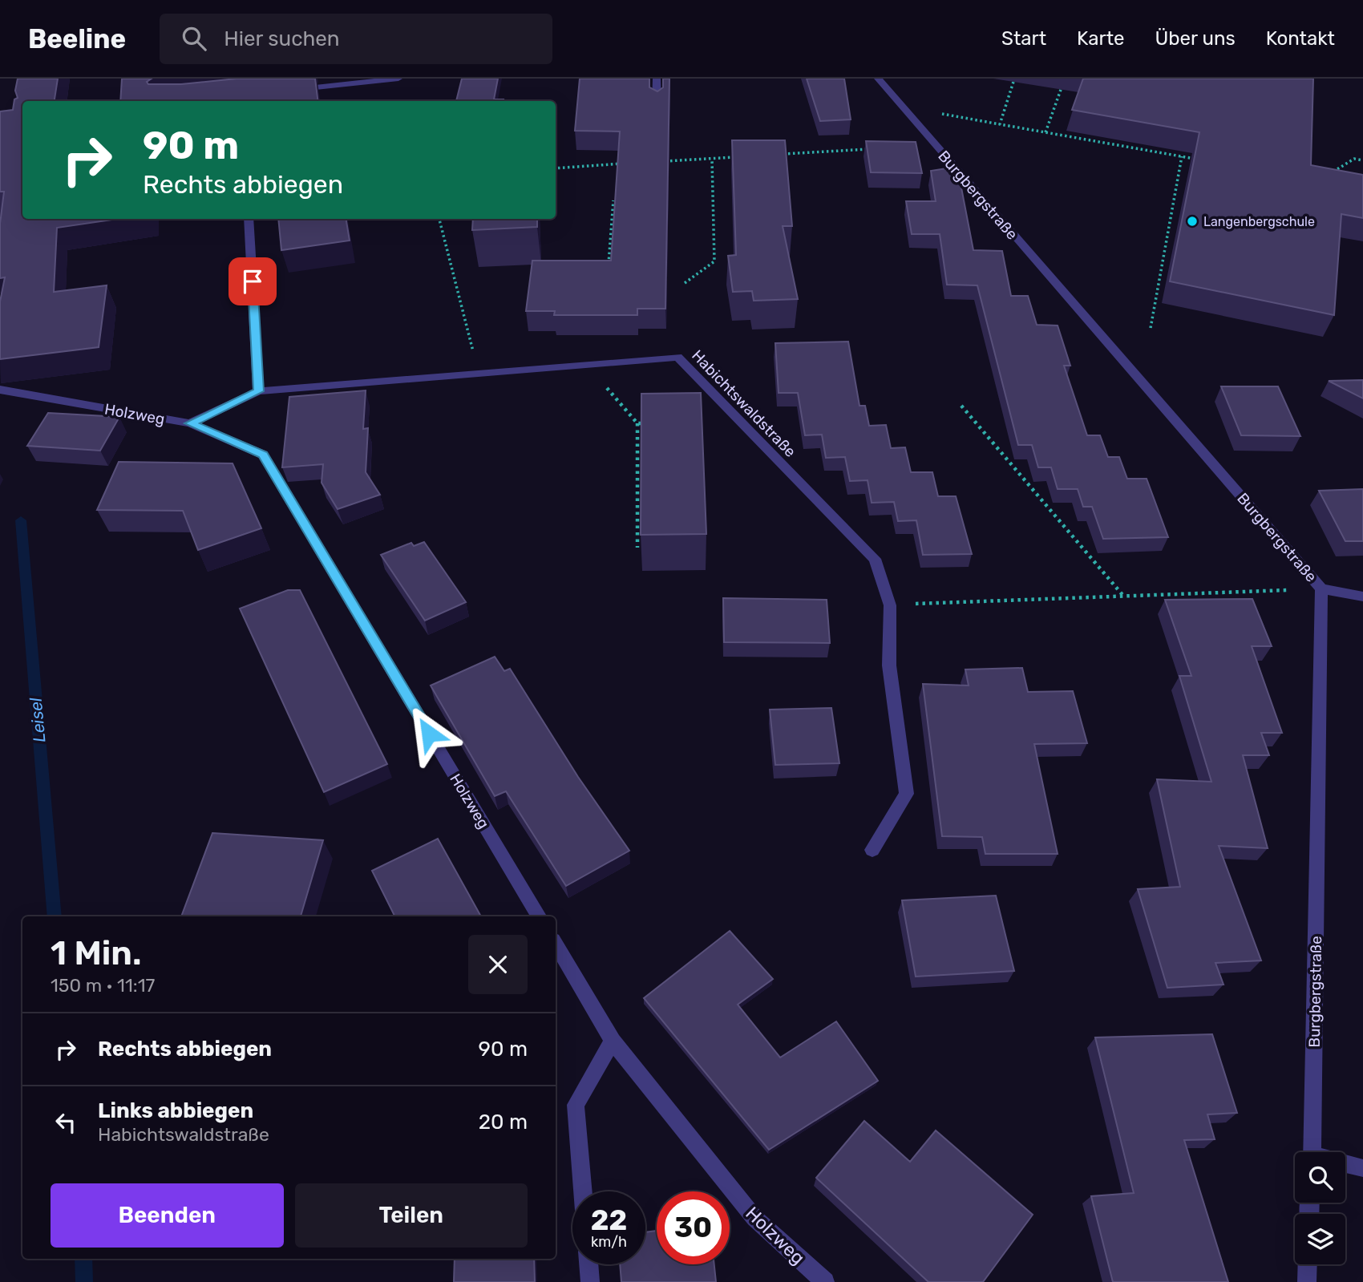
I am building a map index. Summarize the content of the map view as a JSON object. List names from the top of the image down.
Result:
{
  "streets": {
    "street": ["Burgbergstraße", "Habichtswaldstraße", "Holzweg"]
  },
  "water": ["Leisel"],
  "places": ["Langenbergschule"],
  "page": {
    "header": "Beeline",
    "search": "Hier suchen",
    "nav": [
      "Start",
      "Karte",
      "Über uns",
      "Kontakt"
    ],
    "turn": ["90 m", "Rechts abbiegen"],
    "heading": ["1 Min.", "150 m · 11:17"],
    "list": [
      {
        "name": "Rechts abbiegen",
        "value": "90 m"
      },
      {
        "name": "Links abbiegen",
        "note": "Habichtswaldstraße",
        "value": "20 m"
      }
    ],
    "buttons": ["Beenden", "Teilen"],
    "speed": "22 km/h",
    "limit": "30"
  }
}
